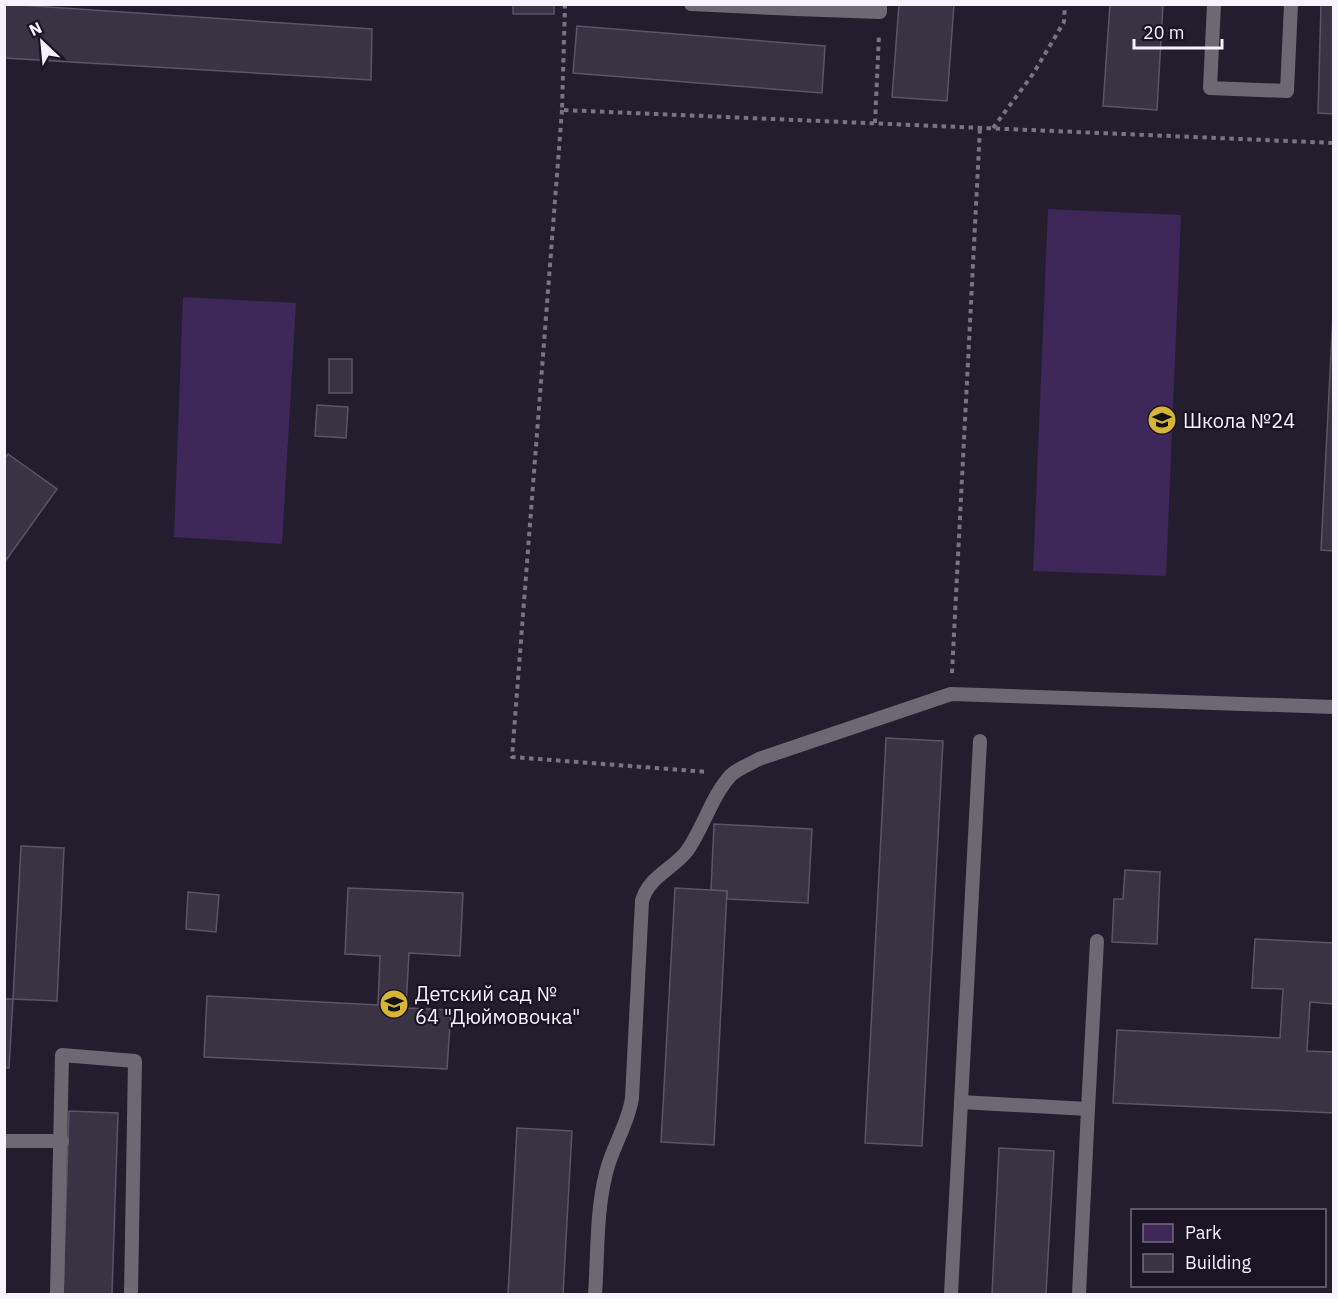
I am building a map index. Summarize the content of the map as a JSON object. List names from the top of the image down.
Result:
{
  "places": {
    "school or university": ["Школа №24", "Детский сад № 64 \"Дюймовочка\""]
  },
  "legend": ["Park", "Building"],
  "scale_bar": "20 m",
  "north": "top left"
}
